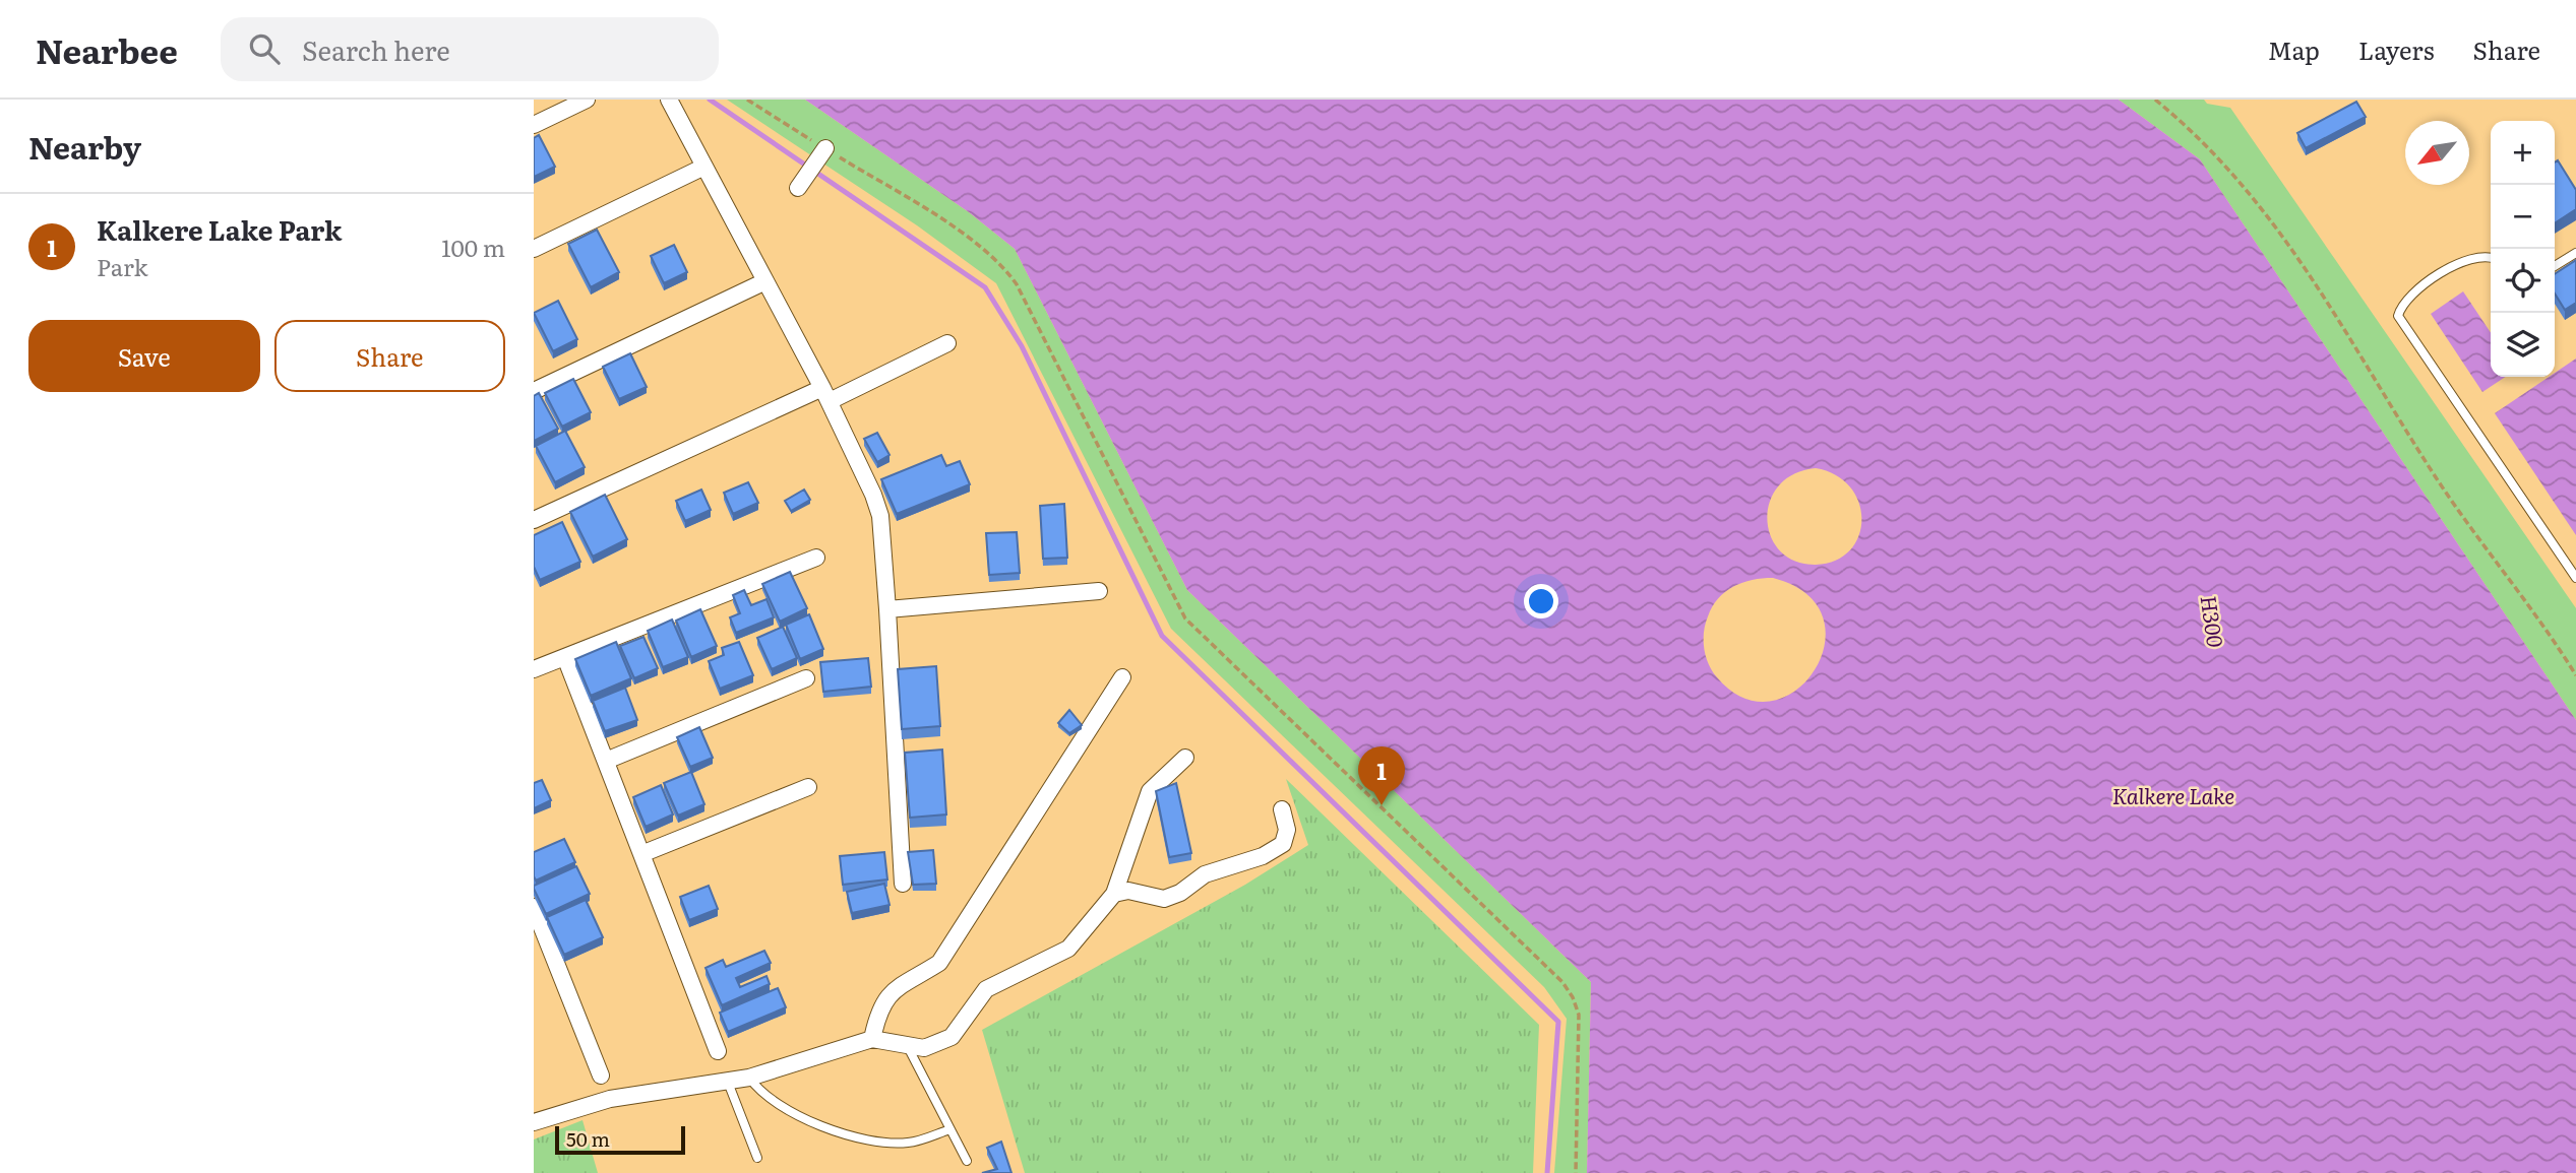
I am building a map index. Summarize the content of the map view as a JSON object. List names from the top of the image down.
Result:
{
  "water": ["H300", "Kalkere Lake"],
  "scale_bar": "50 m",
  "north": "bottom left",
  "page": {
    "header": "Nearbee",
    "search": "Search here",
    "nav": ["Map", "Layers", "Share"],
    "heading": "Nearby",
    "map_buttons": ["+", "−"],
    "list": [
      {
        "mark": "1",
        "name": "Kalkere Lake Park",
        "note": "Park",
        "value": "100 m"
      }
    ],
    "buttons": ["Save", "Share"],
    "pins": "1",
    "scale": "50 m"
  }
}
